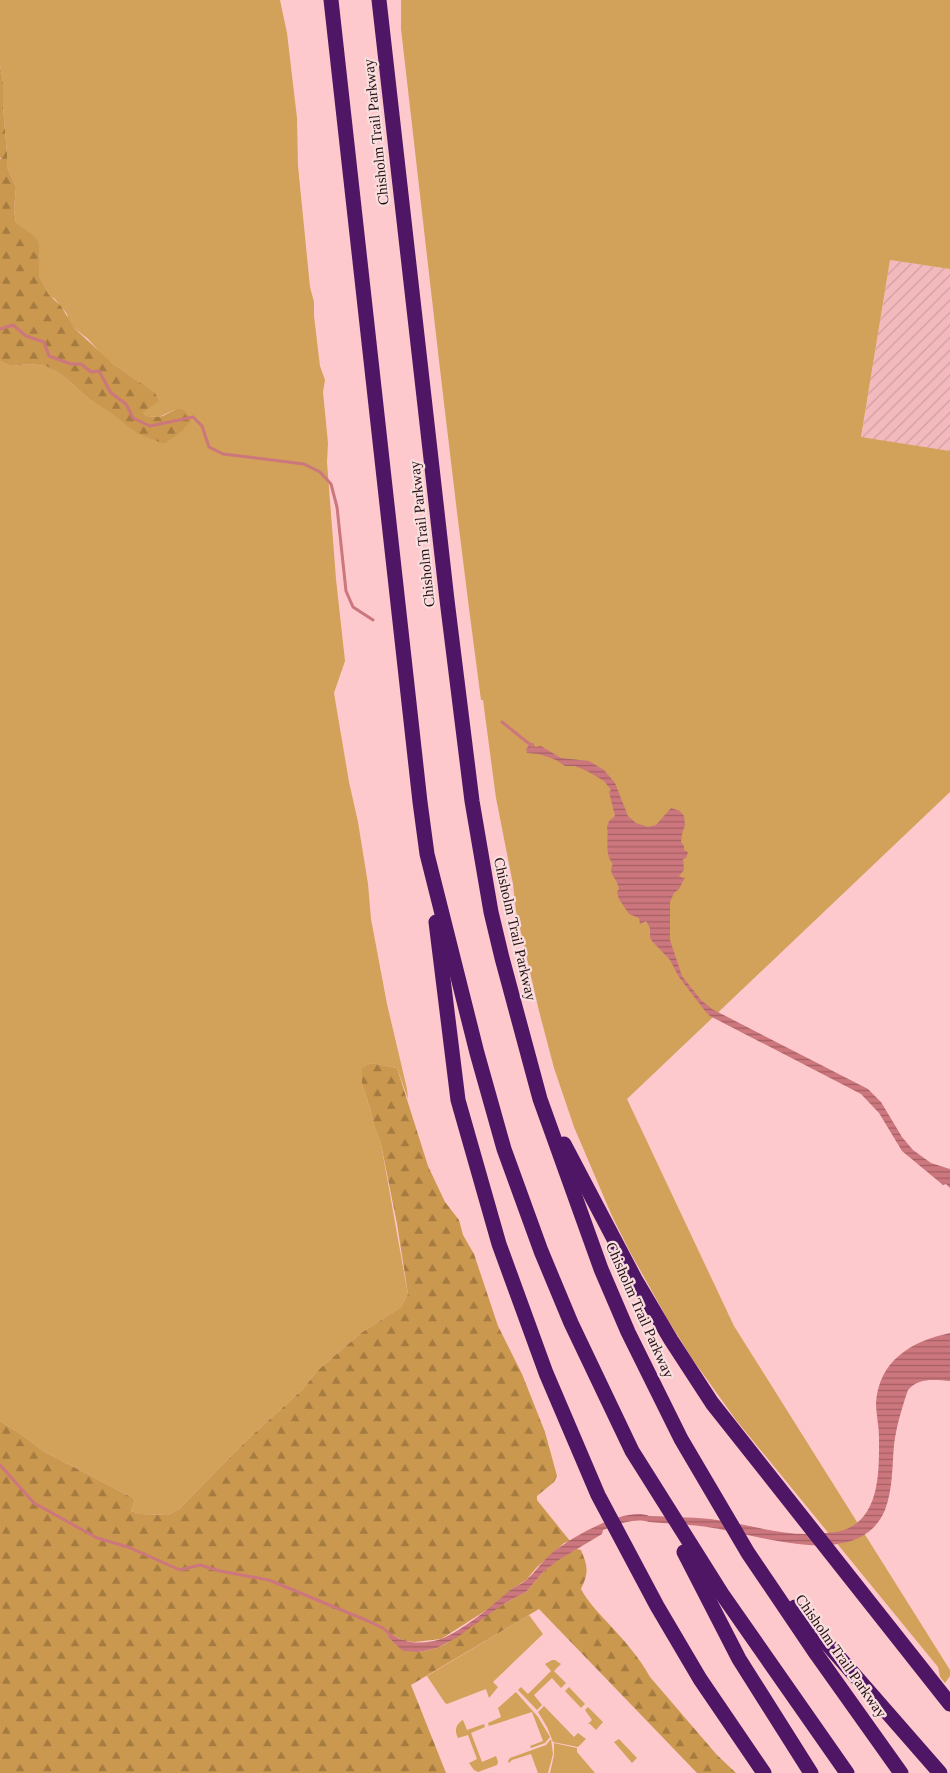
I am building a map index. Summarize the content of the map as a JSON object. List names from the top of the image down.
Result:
{
  "streets": {
    "highway": ["Chisholm Trail Parkway"]
  }
}
